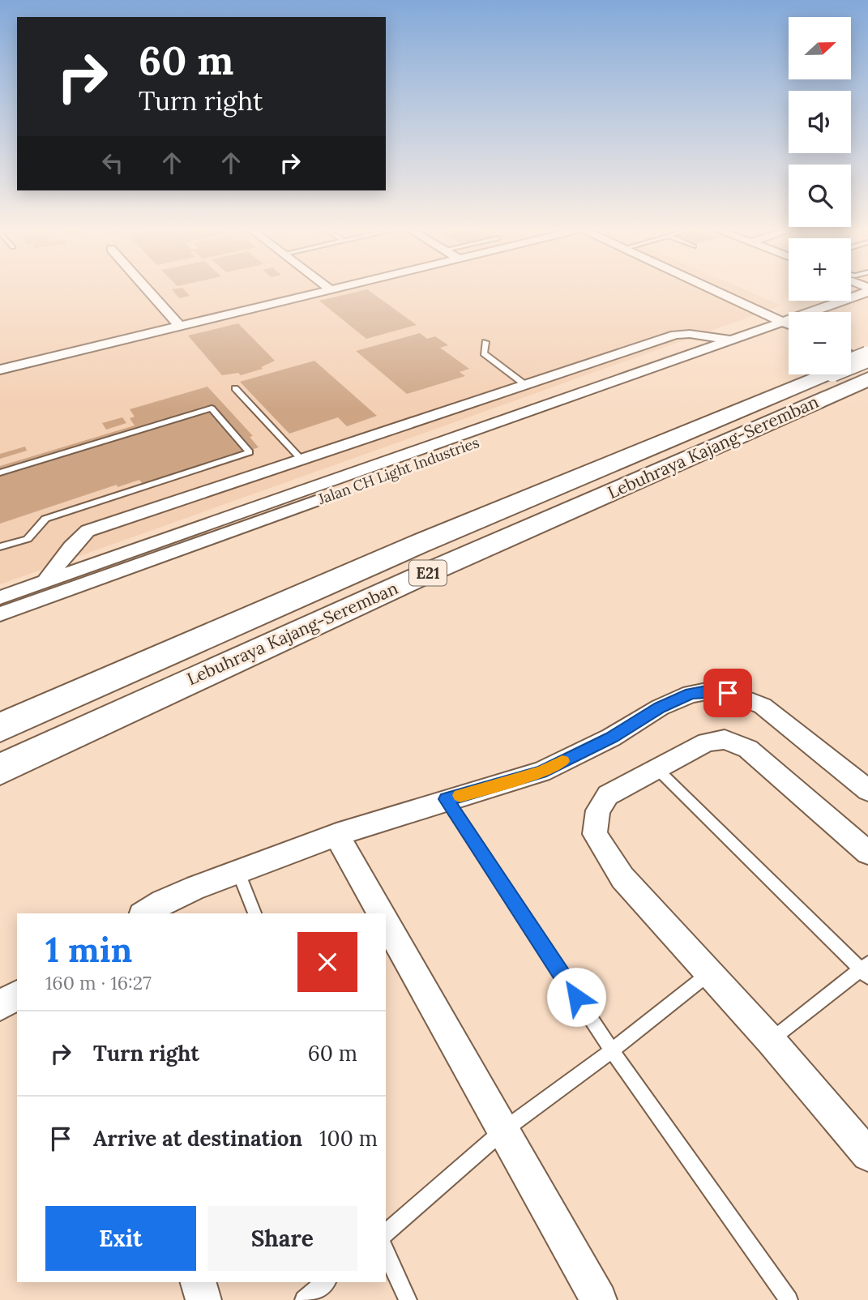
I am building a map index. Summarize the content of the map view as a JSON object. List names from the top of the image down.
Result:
{
  "streets": {
    "highway": ["Lebuhraya Kajang-Seremban", "E21"],
    "street": ["Jalan CH Light Industries"]
  },
  "north": "right",
  "page": {
    "map_buttons": ["+", "−"],
    "turn": ["60 m", "Turn right"],
    "heading": ["1 min", "160 m · 16:27"],
    "list": [
      {
        "name": "Turn right",
        "value": "60 m"
      },
      {
        "name": "Arrive at destination",
        "value": "100 m"
      }
    ],
    "buttons": ["Exit", "Share"]
  }
}
